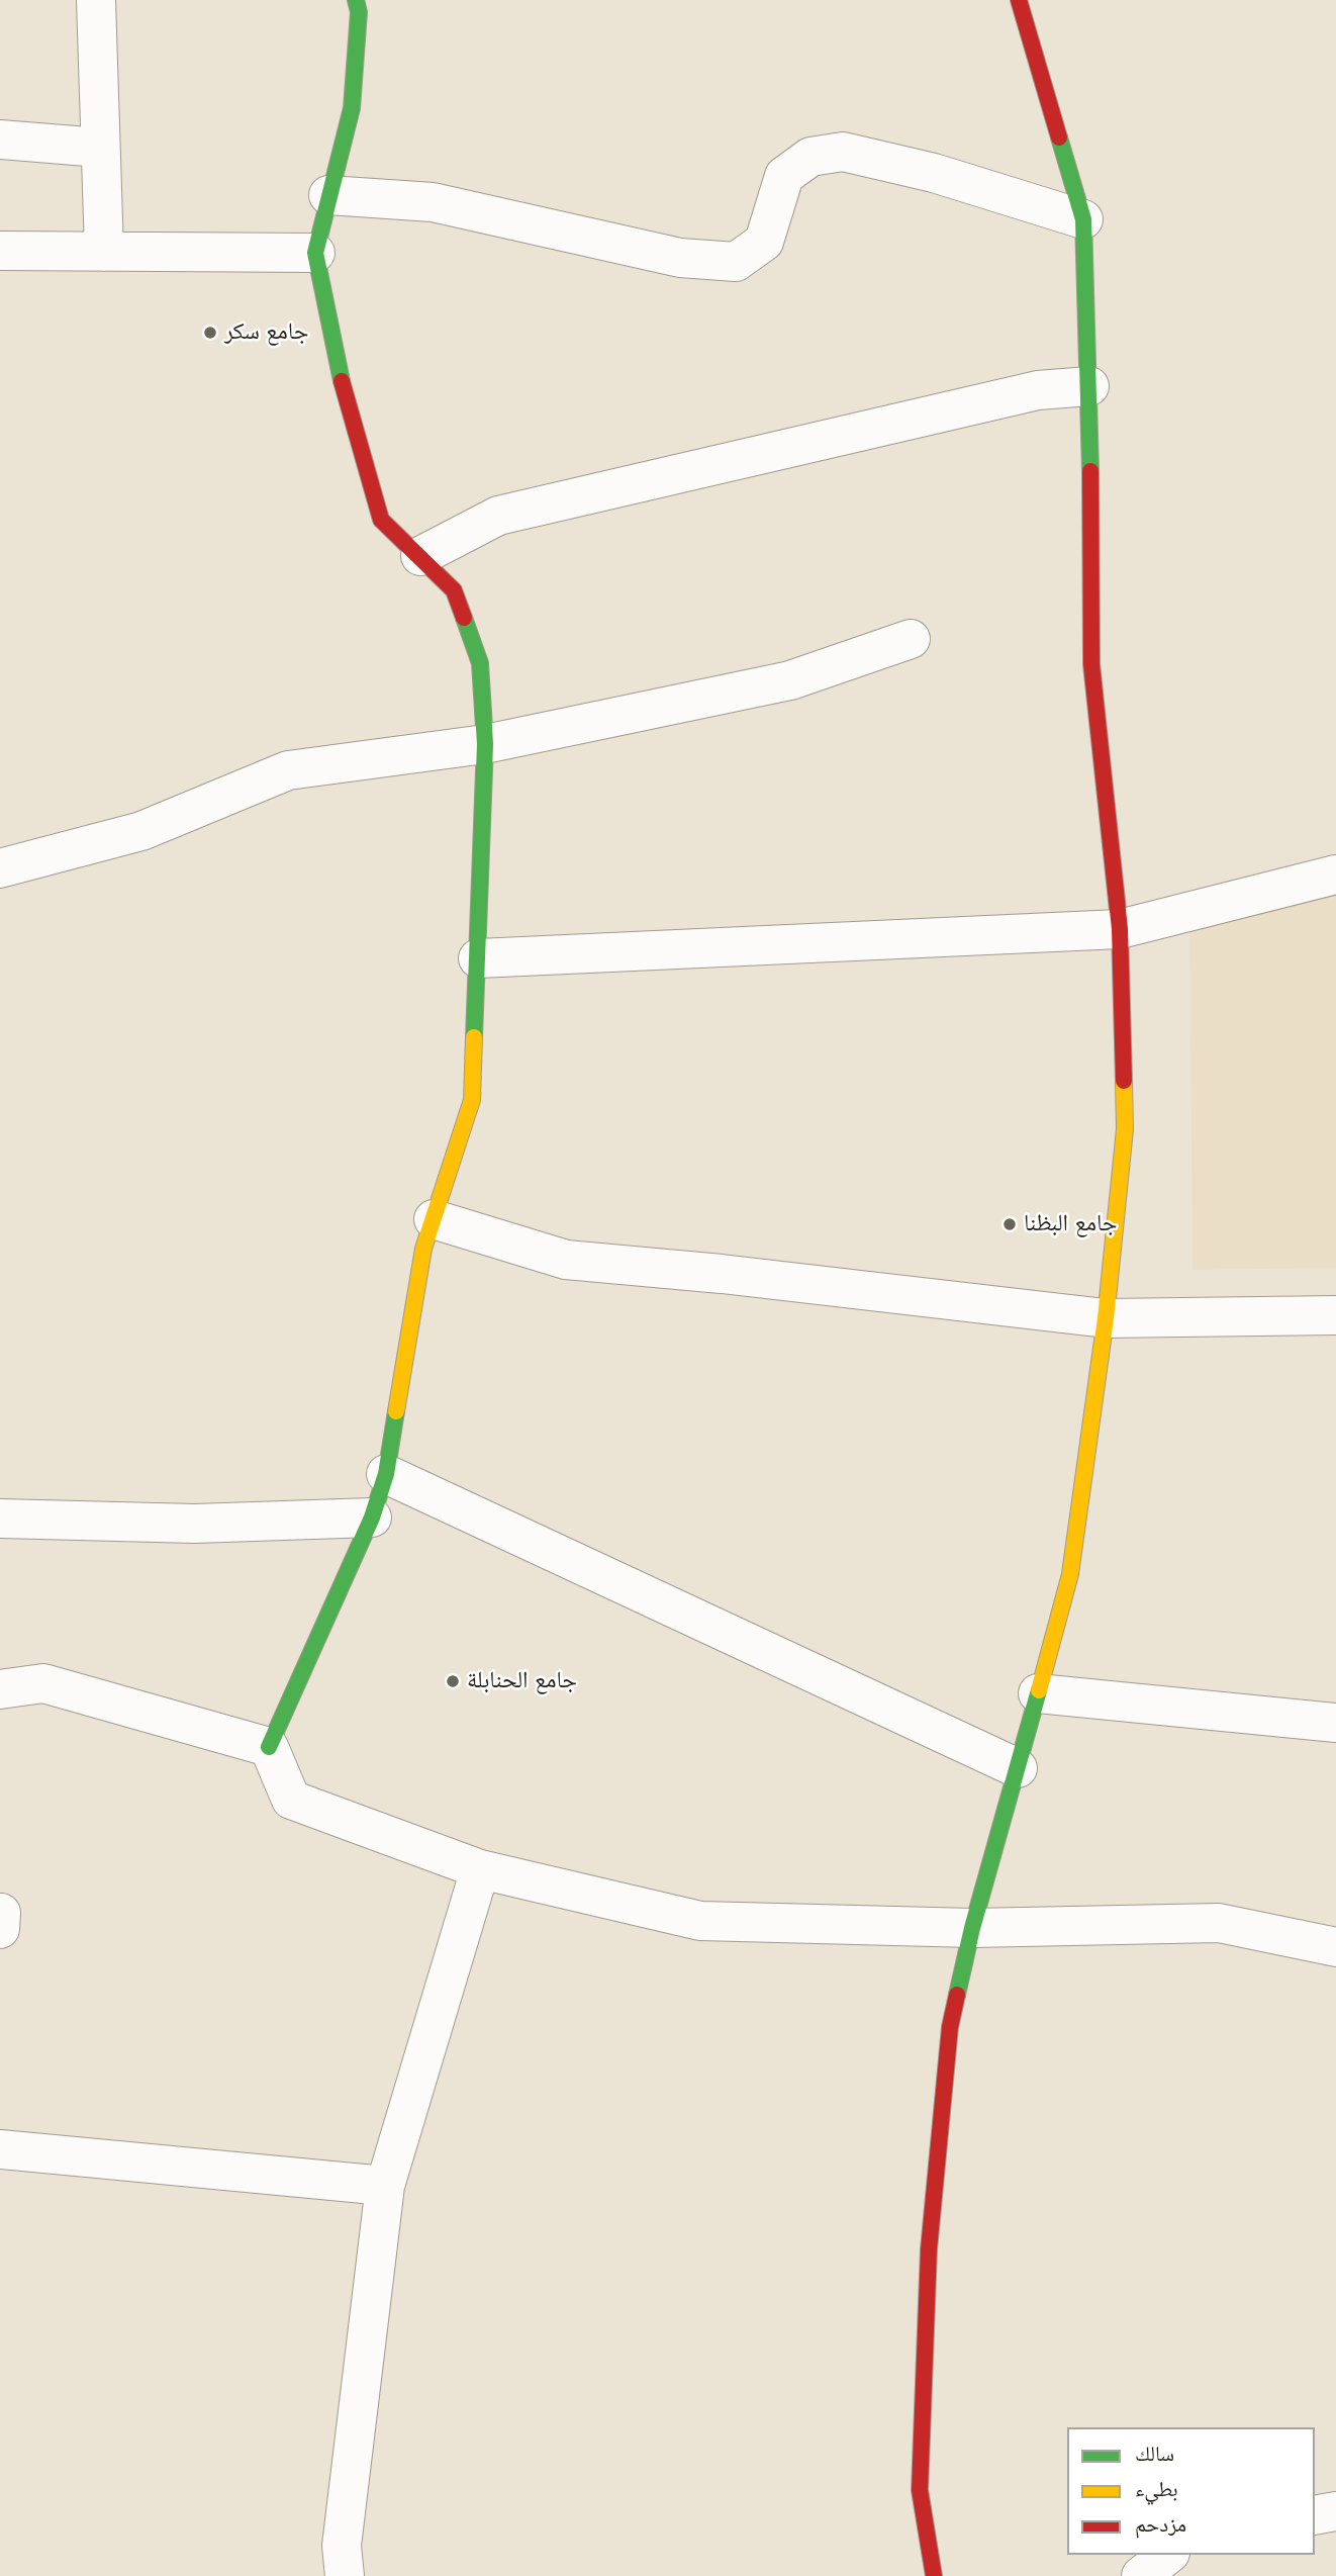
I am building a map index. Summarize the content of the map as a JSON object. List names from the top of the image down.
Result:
{
  "places": ["جامع سكر", "جامع البظنا", "جامع الحنابلة"],
  "legend": ["سالك", "بطيء", "مزدحم"]
}
